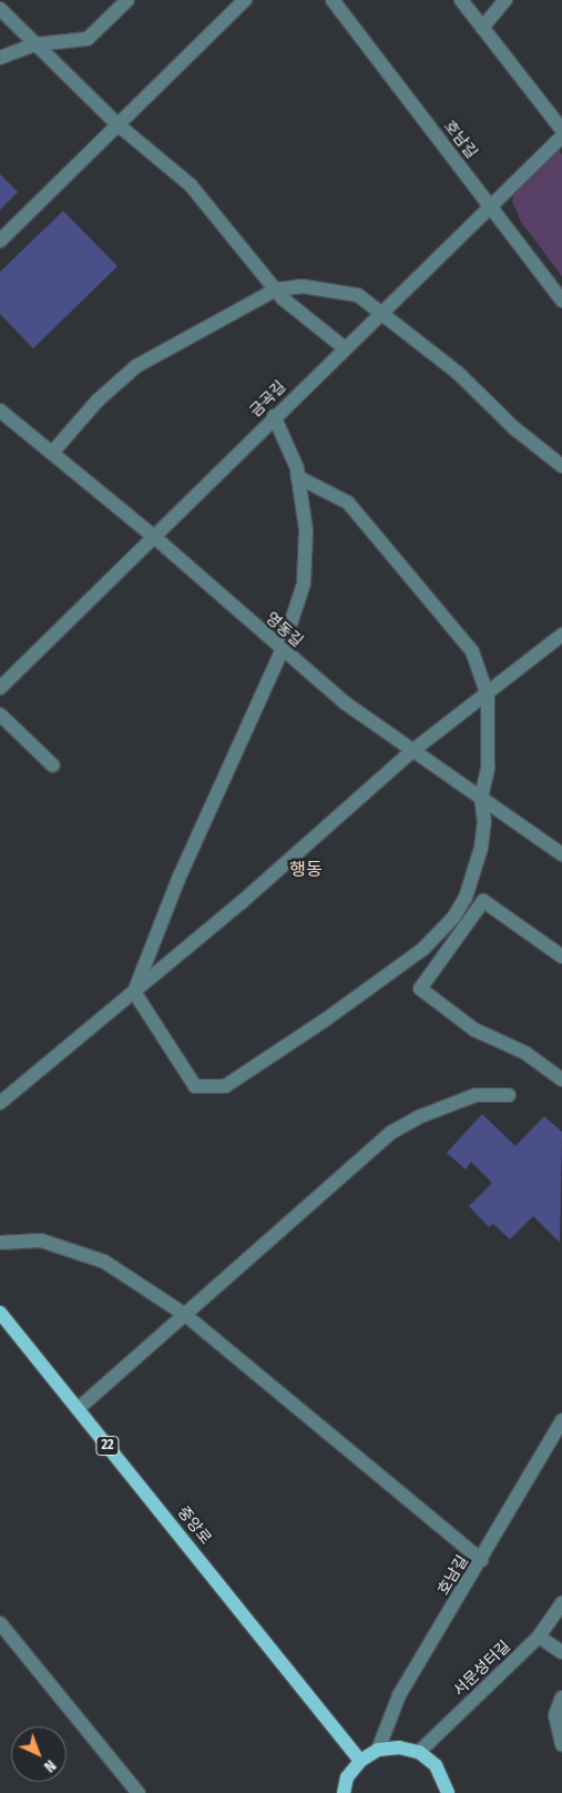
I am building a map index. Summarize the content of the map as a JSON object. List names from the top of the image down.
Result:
{
  "streets": {
    "main road": ["22", "중앙로"],
    "street": [
      "호남길",
      "금곡길",
      "영동길",
      "서문성터길"
    ]
  },
  "crossings": [
    ["호남길", "금곡길"],
    ["금곡길", "영동길"]
  ],
  "districts": ["행동"],
  "north": "bottom right"
}
